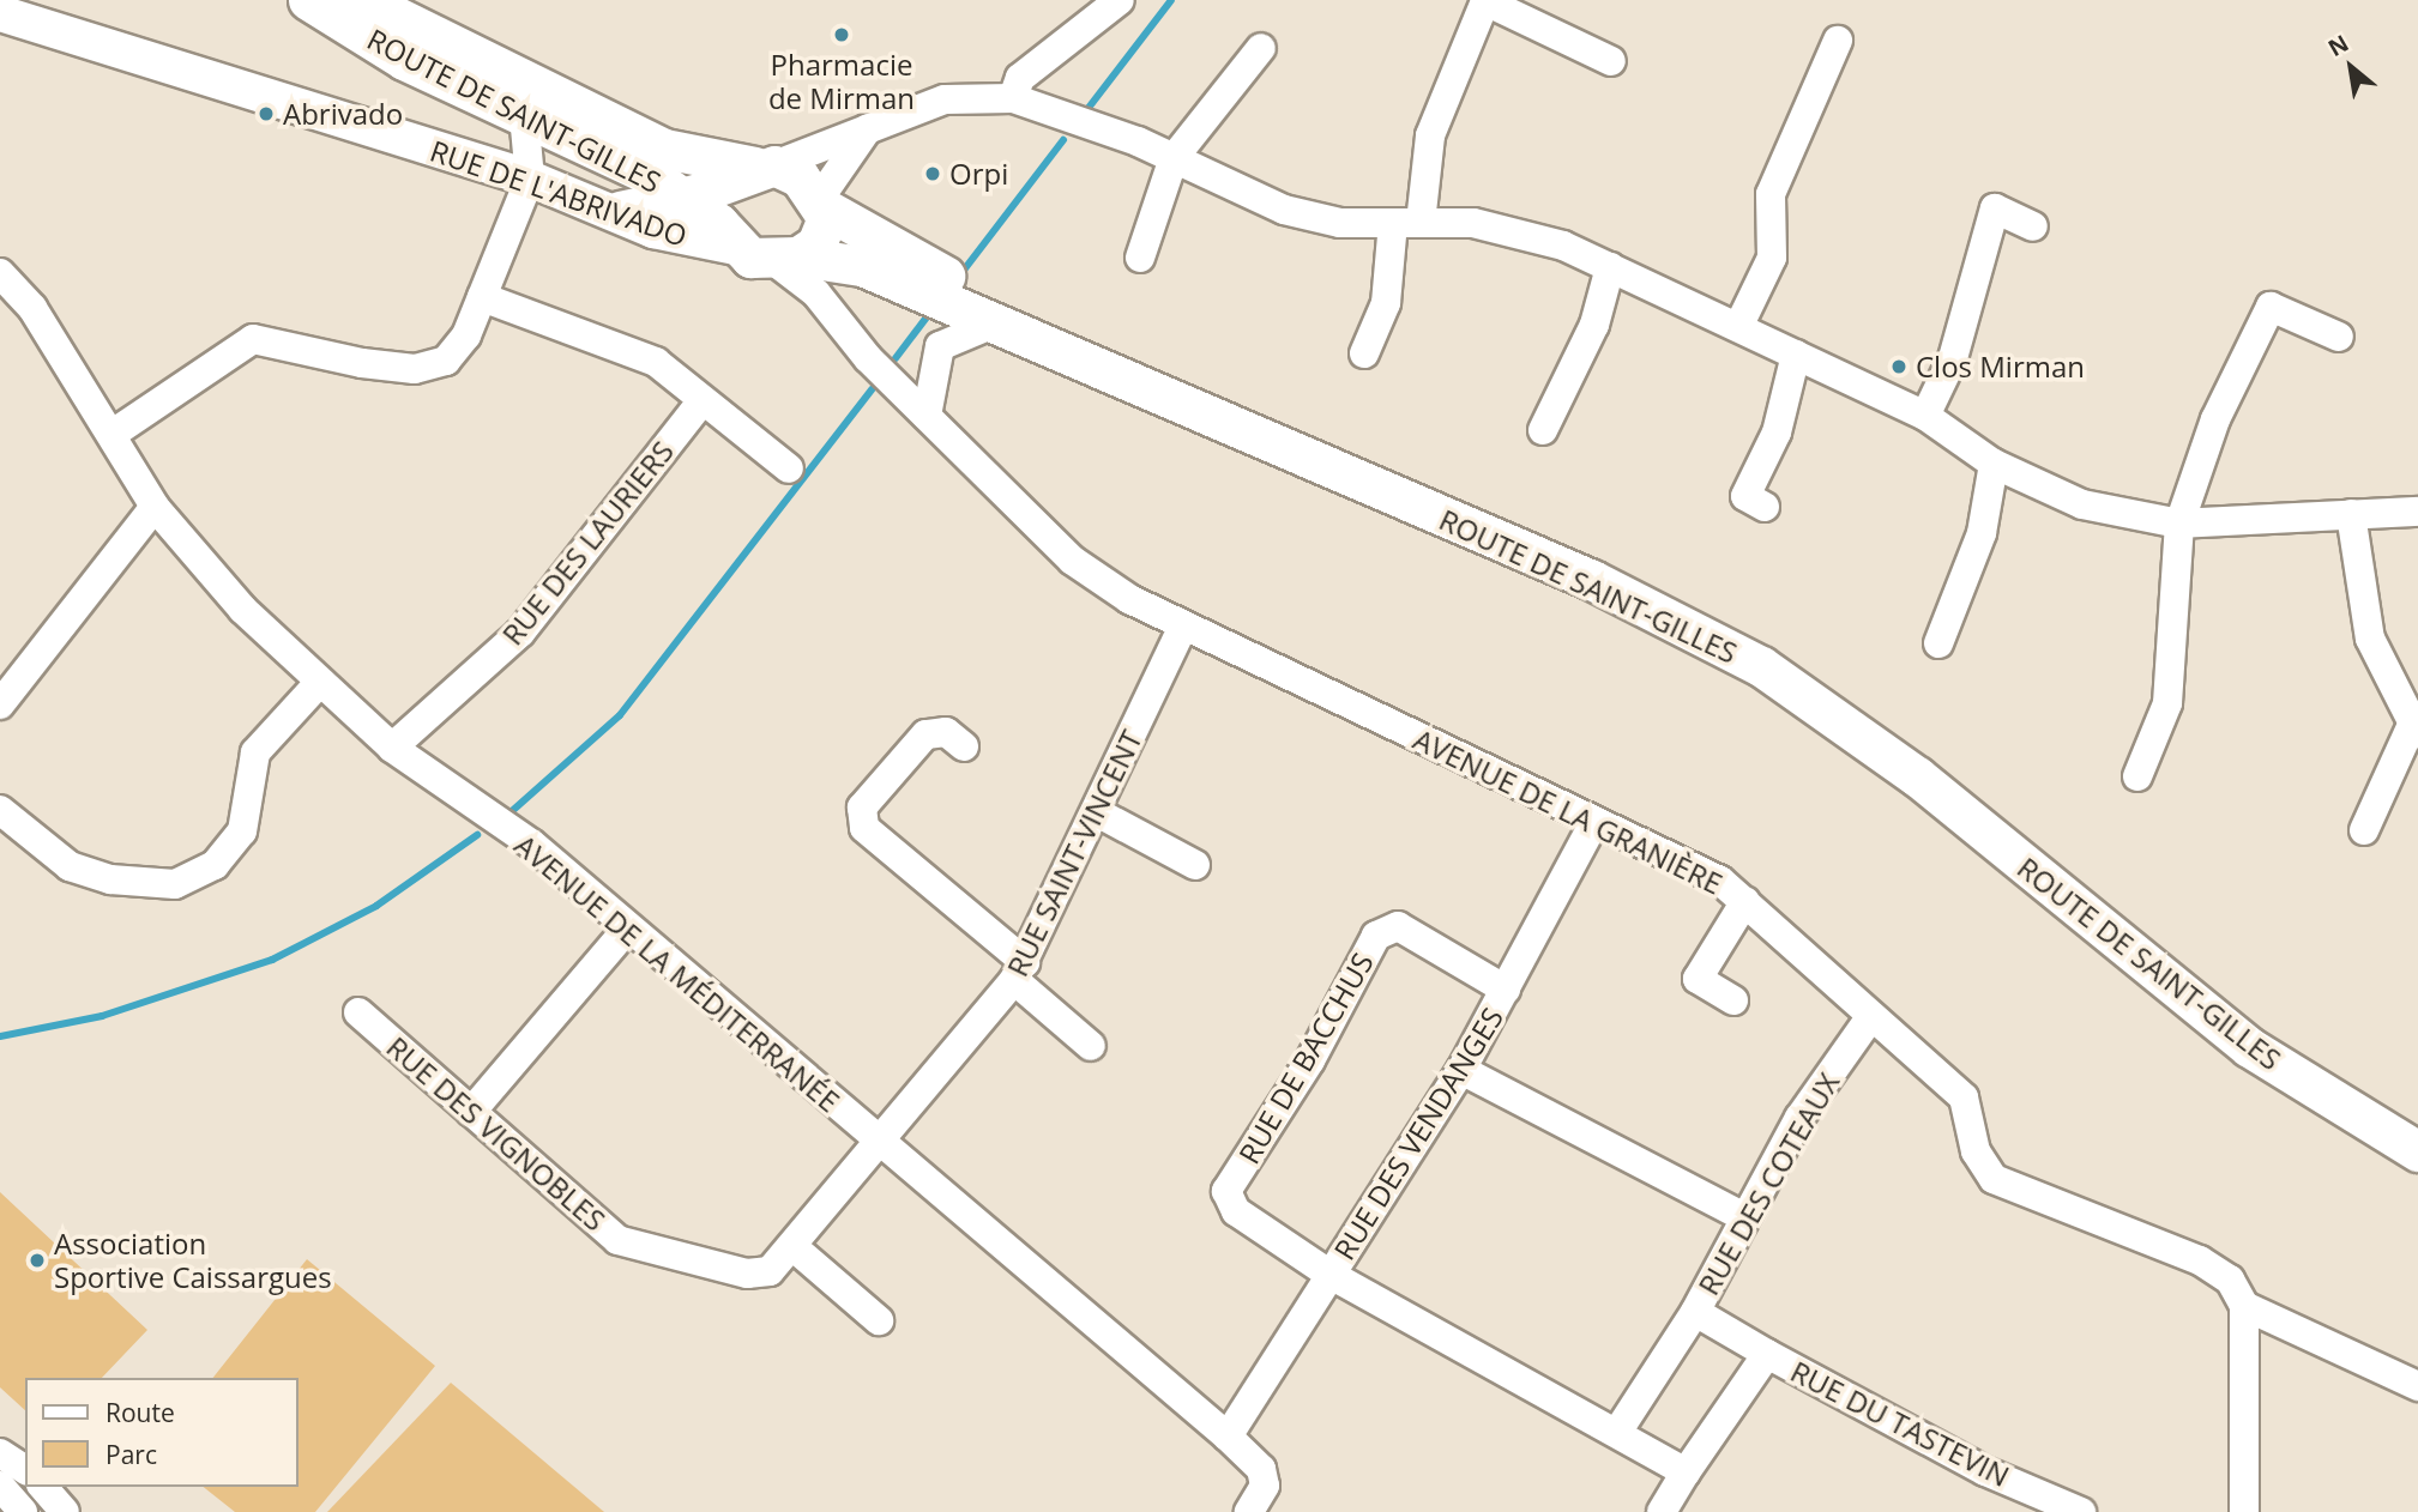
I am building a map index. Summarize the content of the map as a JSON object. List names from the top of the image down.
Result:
{
  "streets": {
    "main road": ["ROUTE DE SAINT-GILLES"],
    "street": [
      "RUE DE L'ABRIVADO",
      "RUE DES LAURIERS",
      "AVENUE DE LA GRANIÈRE",
      "RUE SAINT-VINCENT",
      "AVENUE DE LA MÉDITERRANÉE",
      "RUE DE BACCHUS",
      "RUE DES VIGNOBLES",
      "RUE DES VENDANGES",
      "RUE DES COTEAUX",
      "RUE DU TASTEVIN"
    ]
  },
  "crossings": [
    ["ROUTE DE SAINT-GILLES", "RUE DE L'ABRIVADO"],
    ["ROUTE DE SAINT-GILLES", "AVENUE DE LA GRANIÈRE"],
    ["RUE DES LAURIERS", "AVENUE DE LA MÉDITERRANÉE"],
    ["AVENUE DE LA GRANIÈRE", "RUE SAINT-VINCENT"],
    ["AVENUE DE LA GRANIÈRE", "RUE DES VENDANGES"],
    ["AVENUE DE LA GRANIÈRE", "RUE DES COTEAUX"],
    ["RUE SAINT-VINCENT", "AVENUE DE LA MÉDITERRANÉE"],
    ["RUE SAINT-VINCENT", "RUE DES VIGNOBLES"],
    ["AVENUE DE LA MÉDITERRANÉE", "RUE DES VIGNOBLES"],
    ["AVENUE DE LA MÉDITERRANÉE", "RUE DES VENDANGES"],
    ["RUE DE BACCHUS", "RUE DES VENDANGES"],
    ["RUE DES COTEAUX", "RUE DU TASTEVIN"]
  ],
  "places": [
    "Pharmacie de Mirman",
    "Abrivado",
    "Orpi",
    "Clos Mirman",
    "Association Sportive Caissargues"
  ],
  "legend": ["Route", "Parc"],
  "north": "top left"
}
